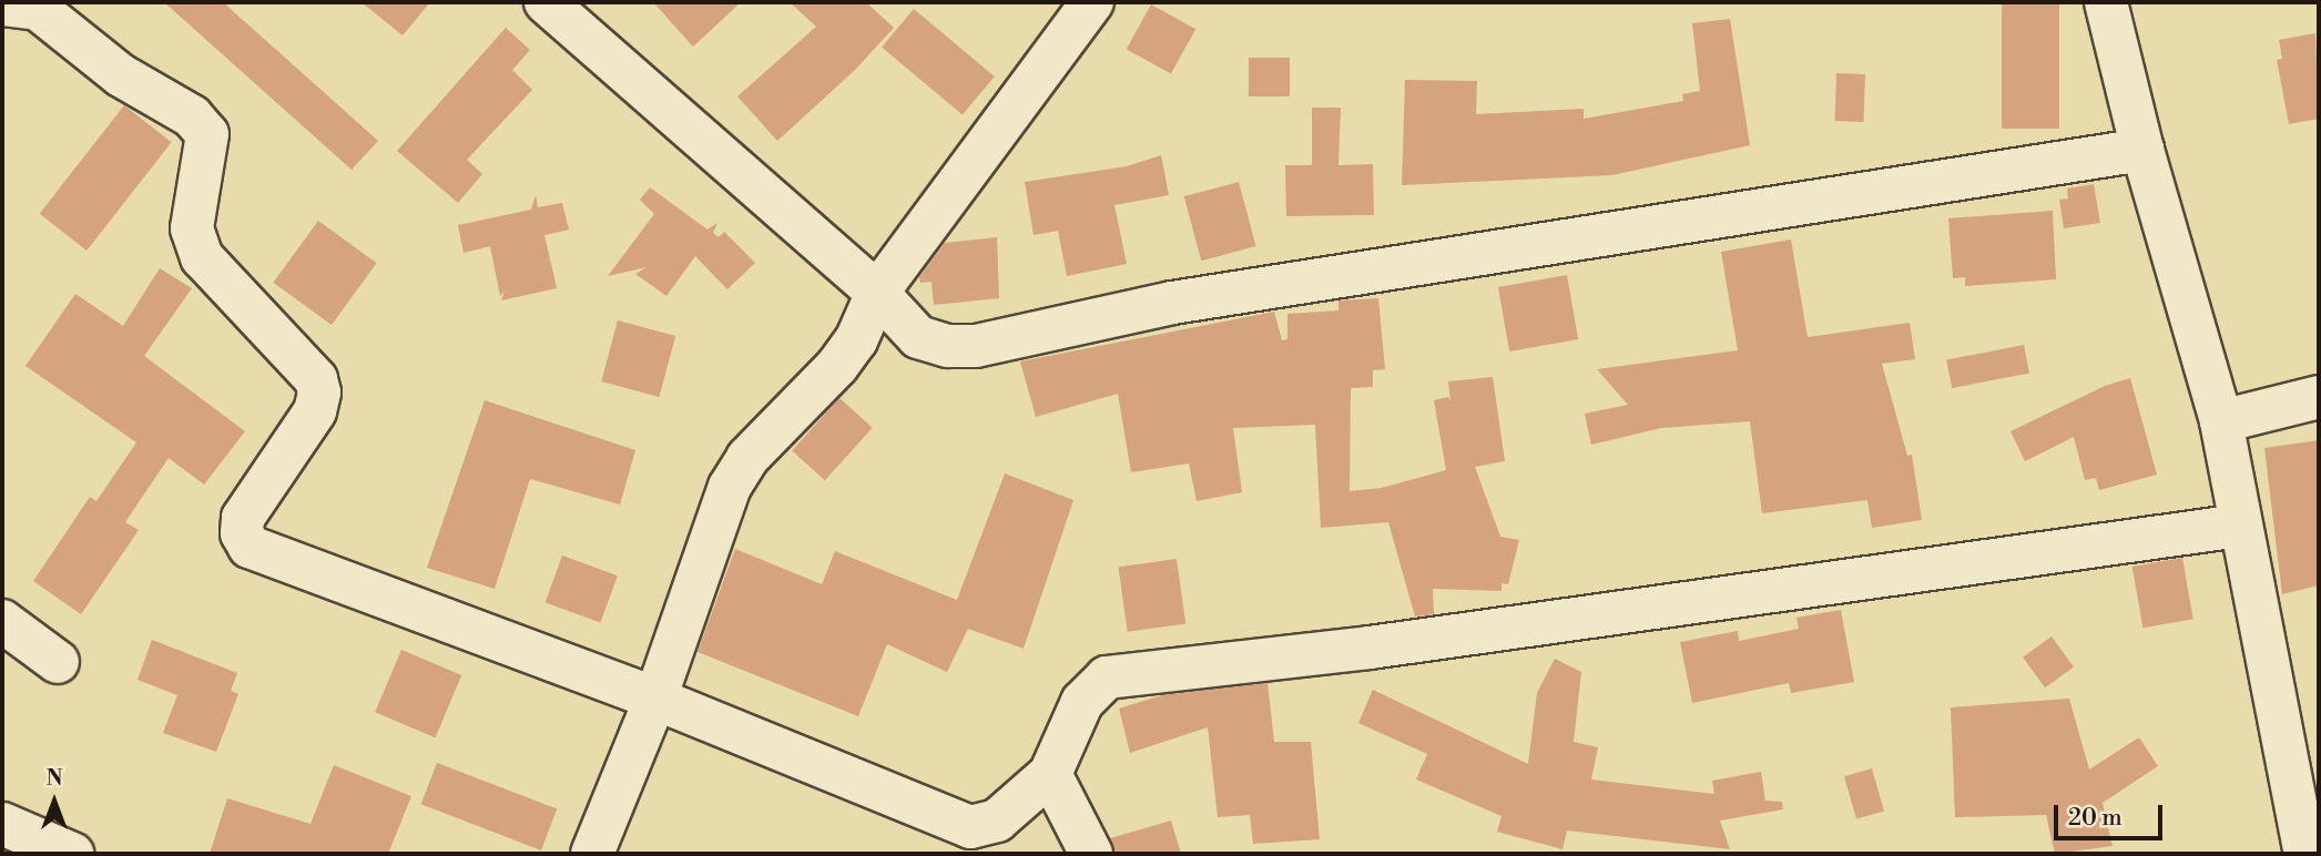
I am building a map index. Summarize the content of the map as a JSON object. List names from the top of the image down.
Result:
{
  "scale_bar": "20 m",
  "north": "top"
}
